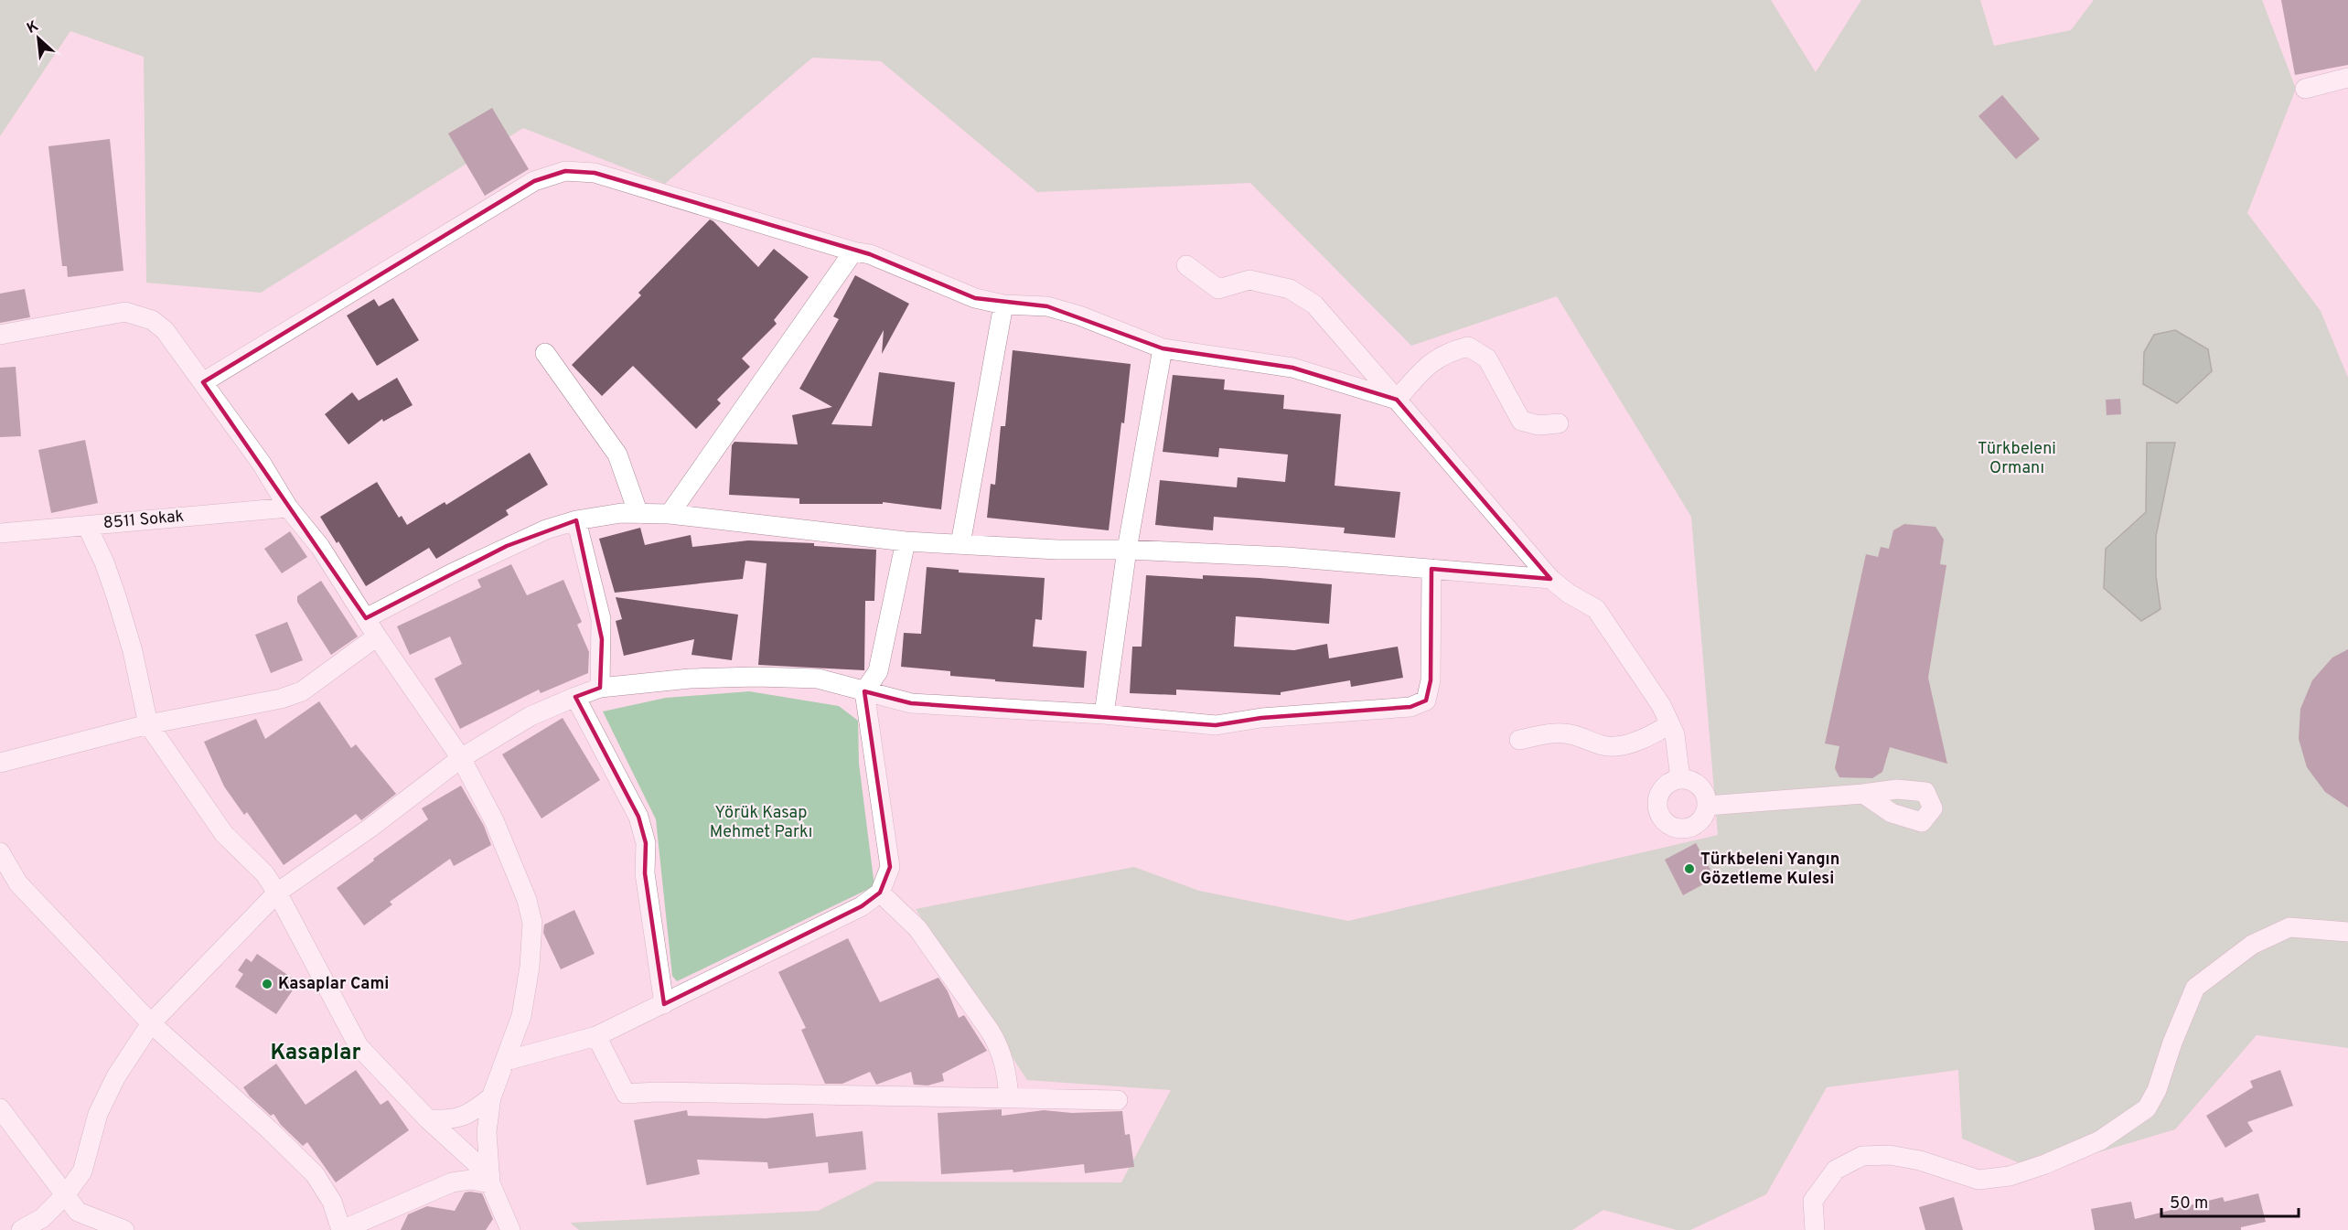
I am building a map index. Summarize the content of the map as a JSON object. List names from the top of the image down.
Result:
{
  "streets": {
    "street": ["8511 Sokak"]
  },
  "districts": ["Kasaplar"],
  "parks": ["Türkbeleni Ormanı", "Yörük Kasap Mehmet Parkı"],
  "places": ["Türkbeleni Yangın Gözetleme Kulesi", "Kasaplar Cami"],
  "scale_bar": "50 m",
  "north": "top left"
}
